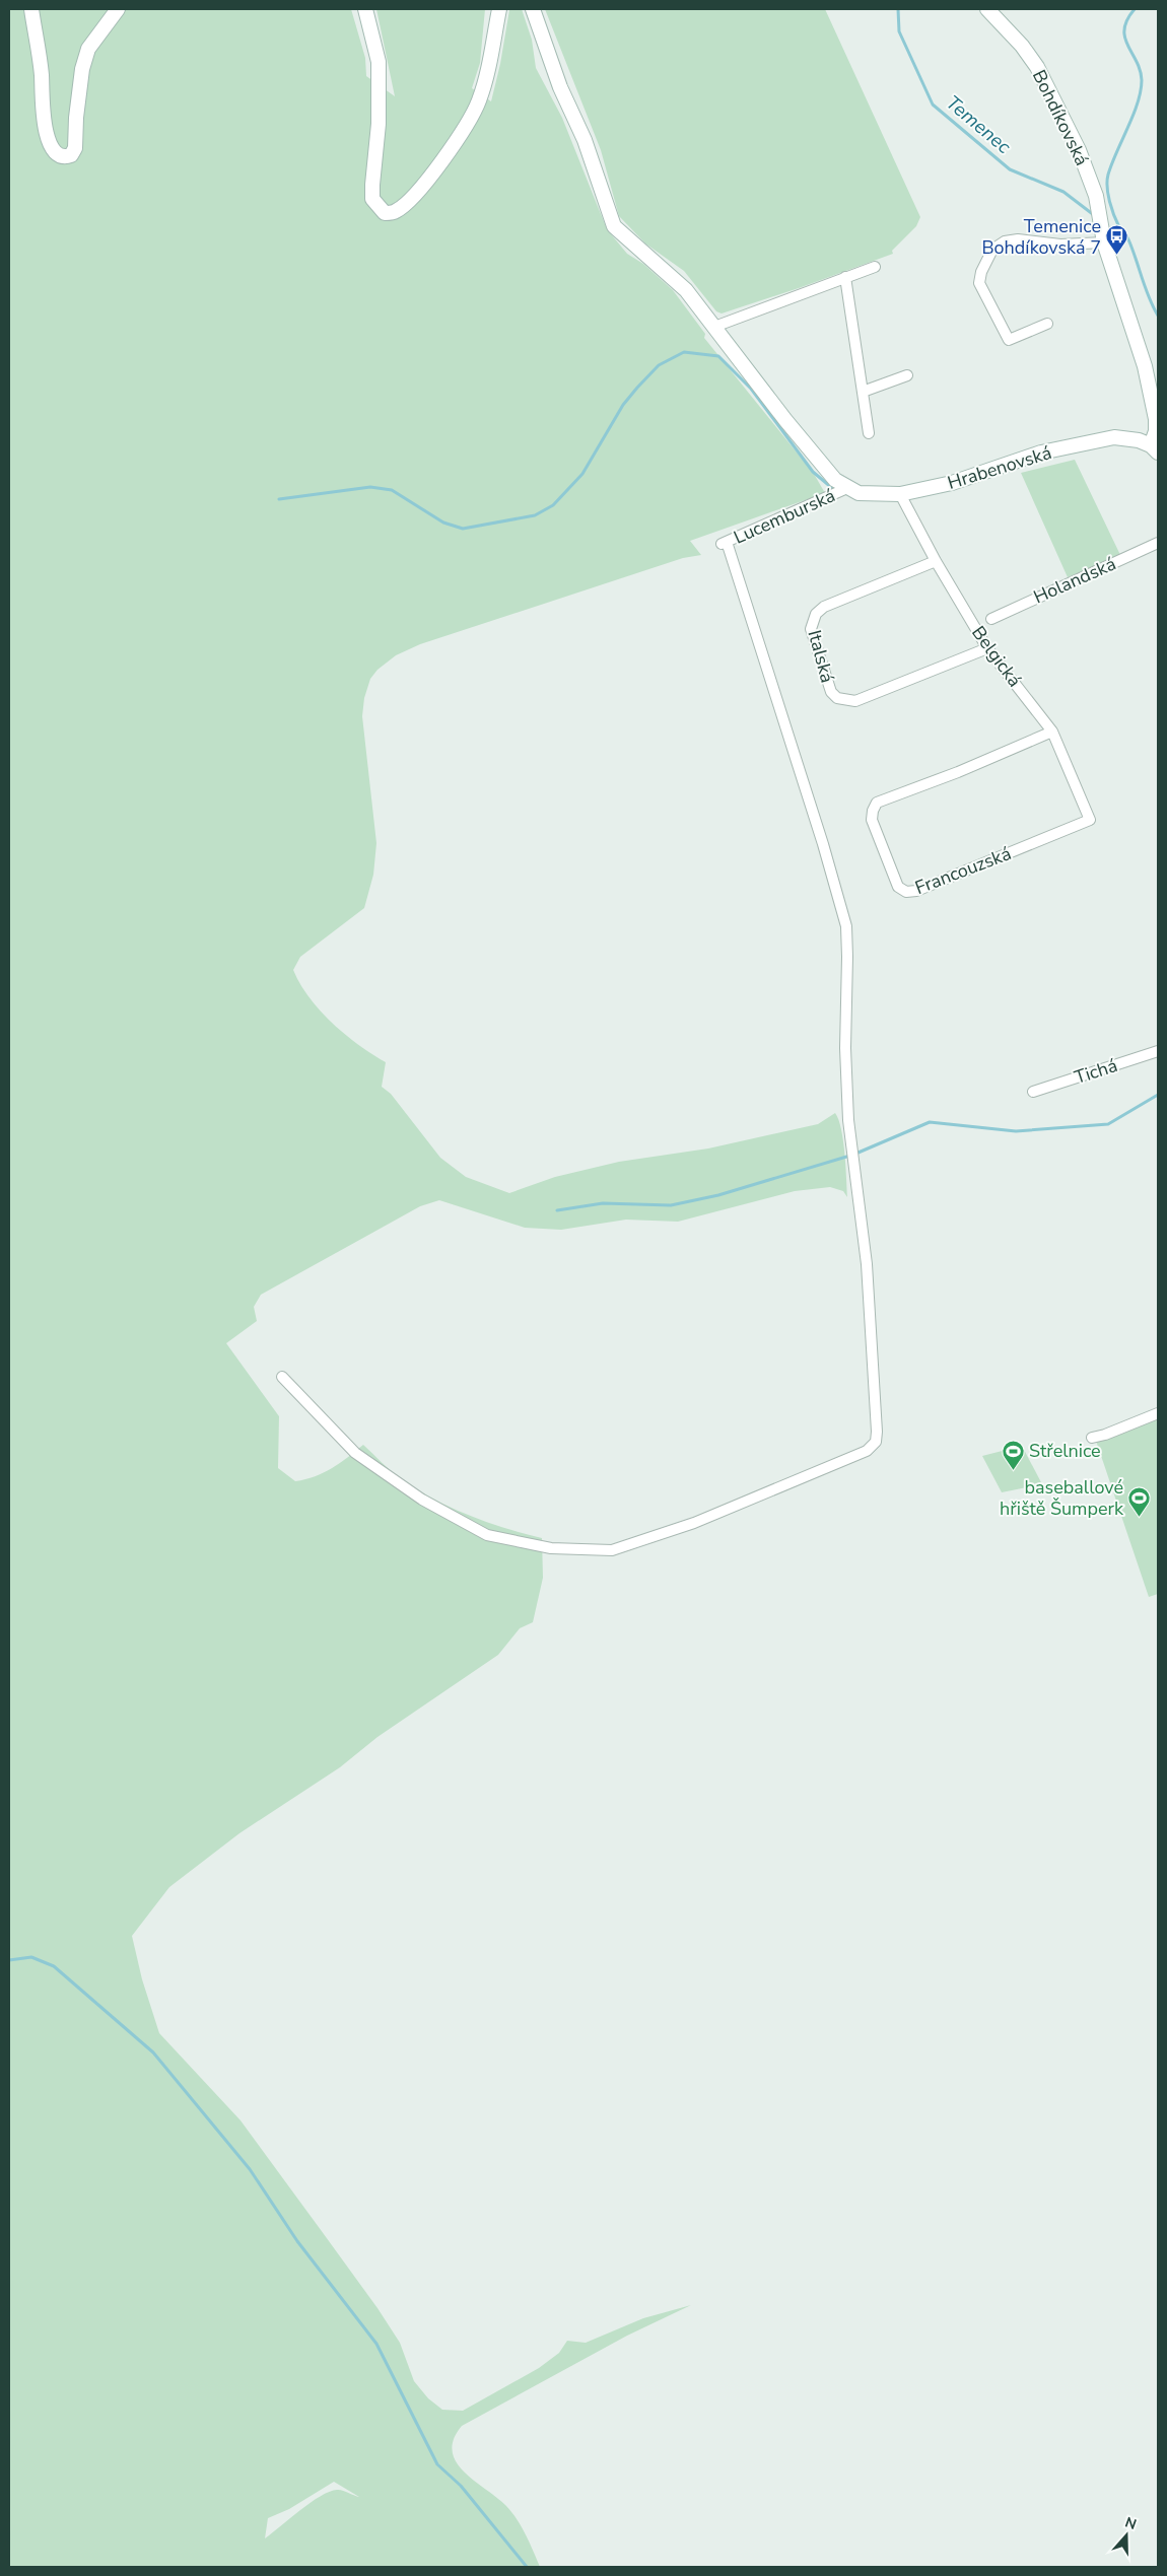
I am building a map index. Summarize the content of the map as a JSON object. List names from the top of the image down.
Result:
{
  "streets": {
    "street": [
      "Bohdíkovská",
      "Hrabenovská",
      "Lucemburská",
      "Holandská",
      "Italská",
      "Belgická",
      "Francouzská",
      "Tichá"
    ]
  },
  "crossings": [
    ["Bohdíkovská", "Hrabenovská"],
    ["Hrabenovská", "Lucemburská"],
    ["Hrabenovská", "Belgická"],
    ["Italská", "Belgická"],
    ["Belgická", "Francouzská"]
  ],
  "water": ["Temenec"],
  "places": {
    "bus stop": ["Temenice Bohdíkovská 7"],
    "sports": ["Střelnice", "baseballové hřiště Šumperk"]
  },
  "north": "top"
}
